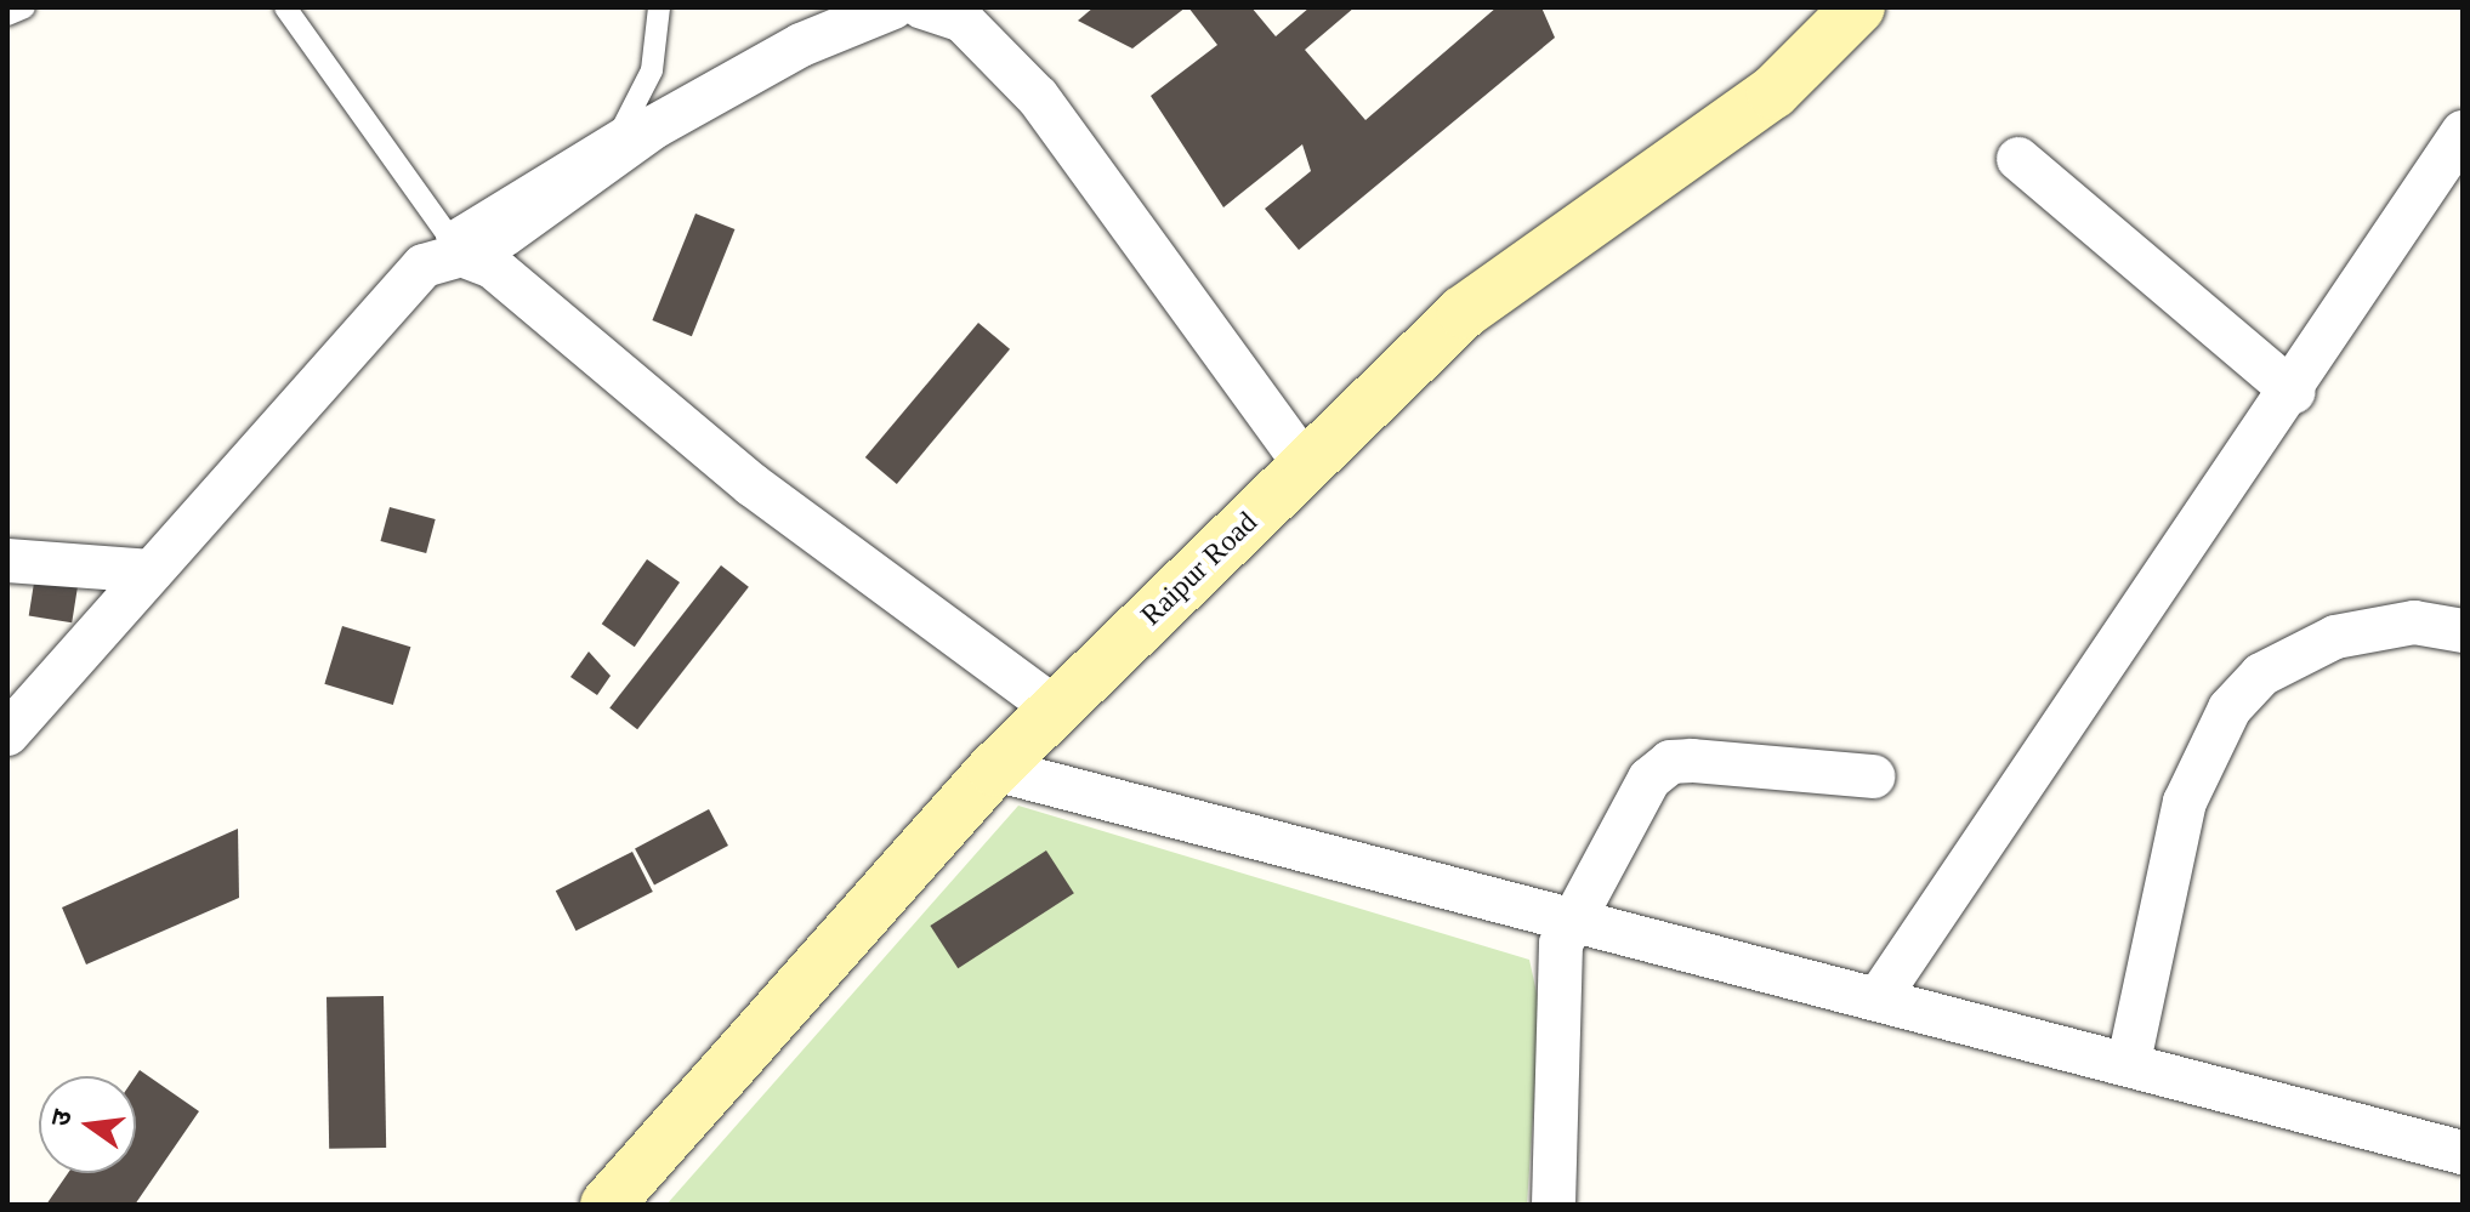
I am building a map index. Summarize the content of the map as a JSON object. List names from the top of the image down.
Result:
{
  "streets": {
    "main road": ["Raipur Road"]
  },
  "north": "left"
}
